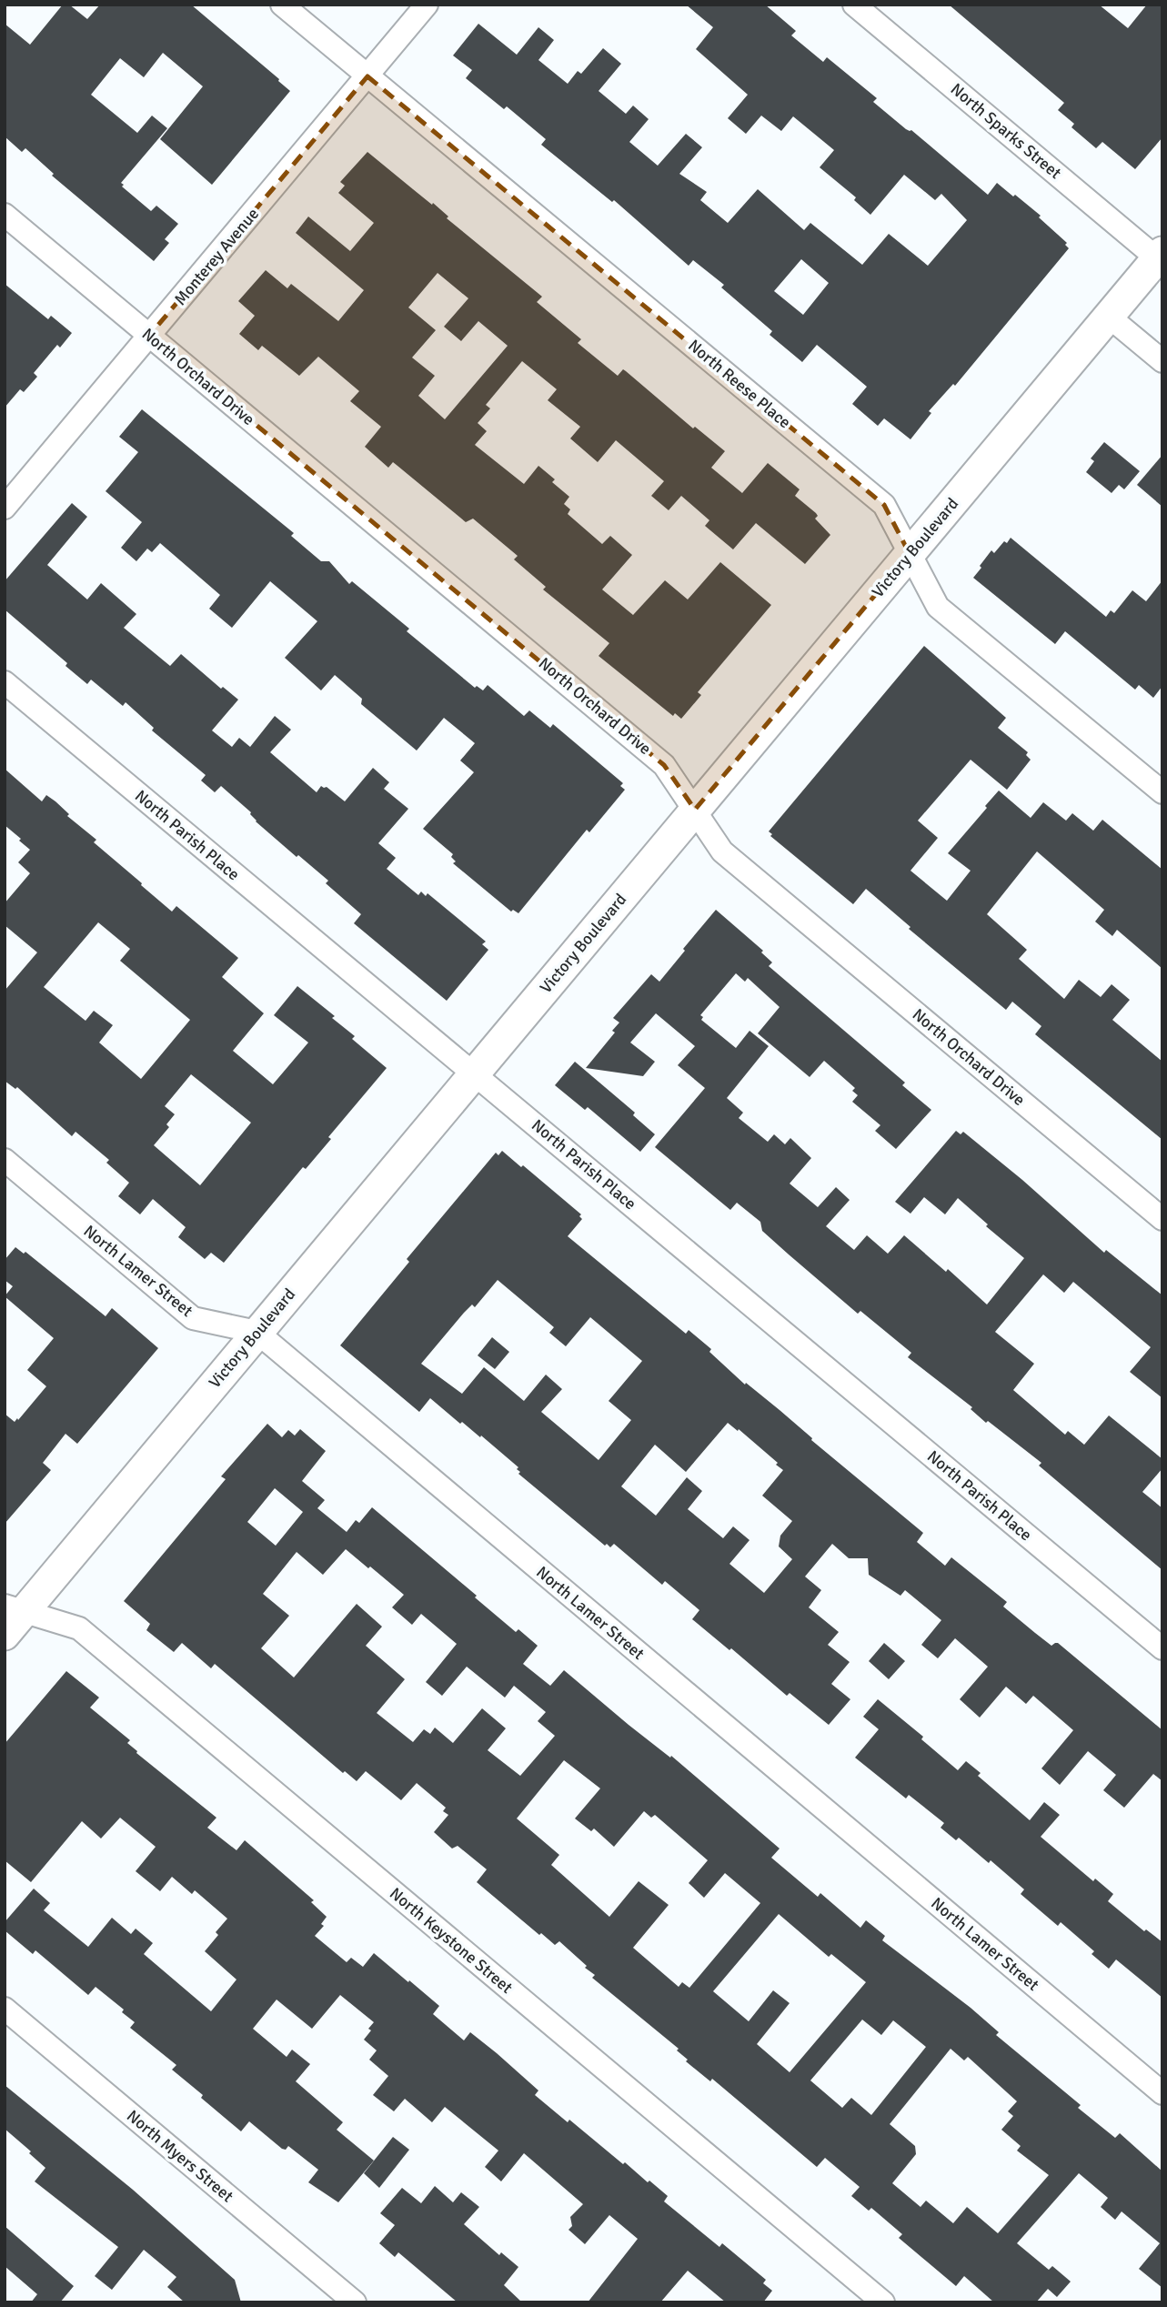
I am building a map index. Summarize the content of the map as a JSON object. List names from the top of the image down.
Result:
{
  "streets": {
    "main road": ["Victory Boulevard"],
    "street": [
      "North Sparks Street",
      "Monterey Avenue",
      "North Orchard Drive",
      "North Reese Place",
      "North Parish Place",
      "North Lamer Street",
      "North Keystone Street",
      "North Myers Street"
    ]
  },
  "crossings": [
    ["North Sparks Street", "Victory Boulevard"],
    ["Monterey Avenue", "North Orchard Drive"],
    ["Monterey Avenue", "North Reese Place"],
    ["North Orchard Drive", "Victory Boulevard"],
    ["North Reese Place", "Victory Boulevard"],
    ["Victory Boulevard", "North Parish Place"],
    ["Victory Boulevard", "North Lamer Street"],
    ["Victory Boulevard", "North Keystone Street"]
  ]
}
